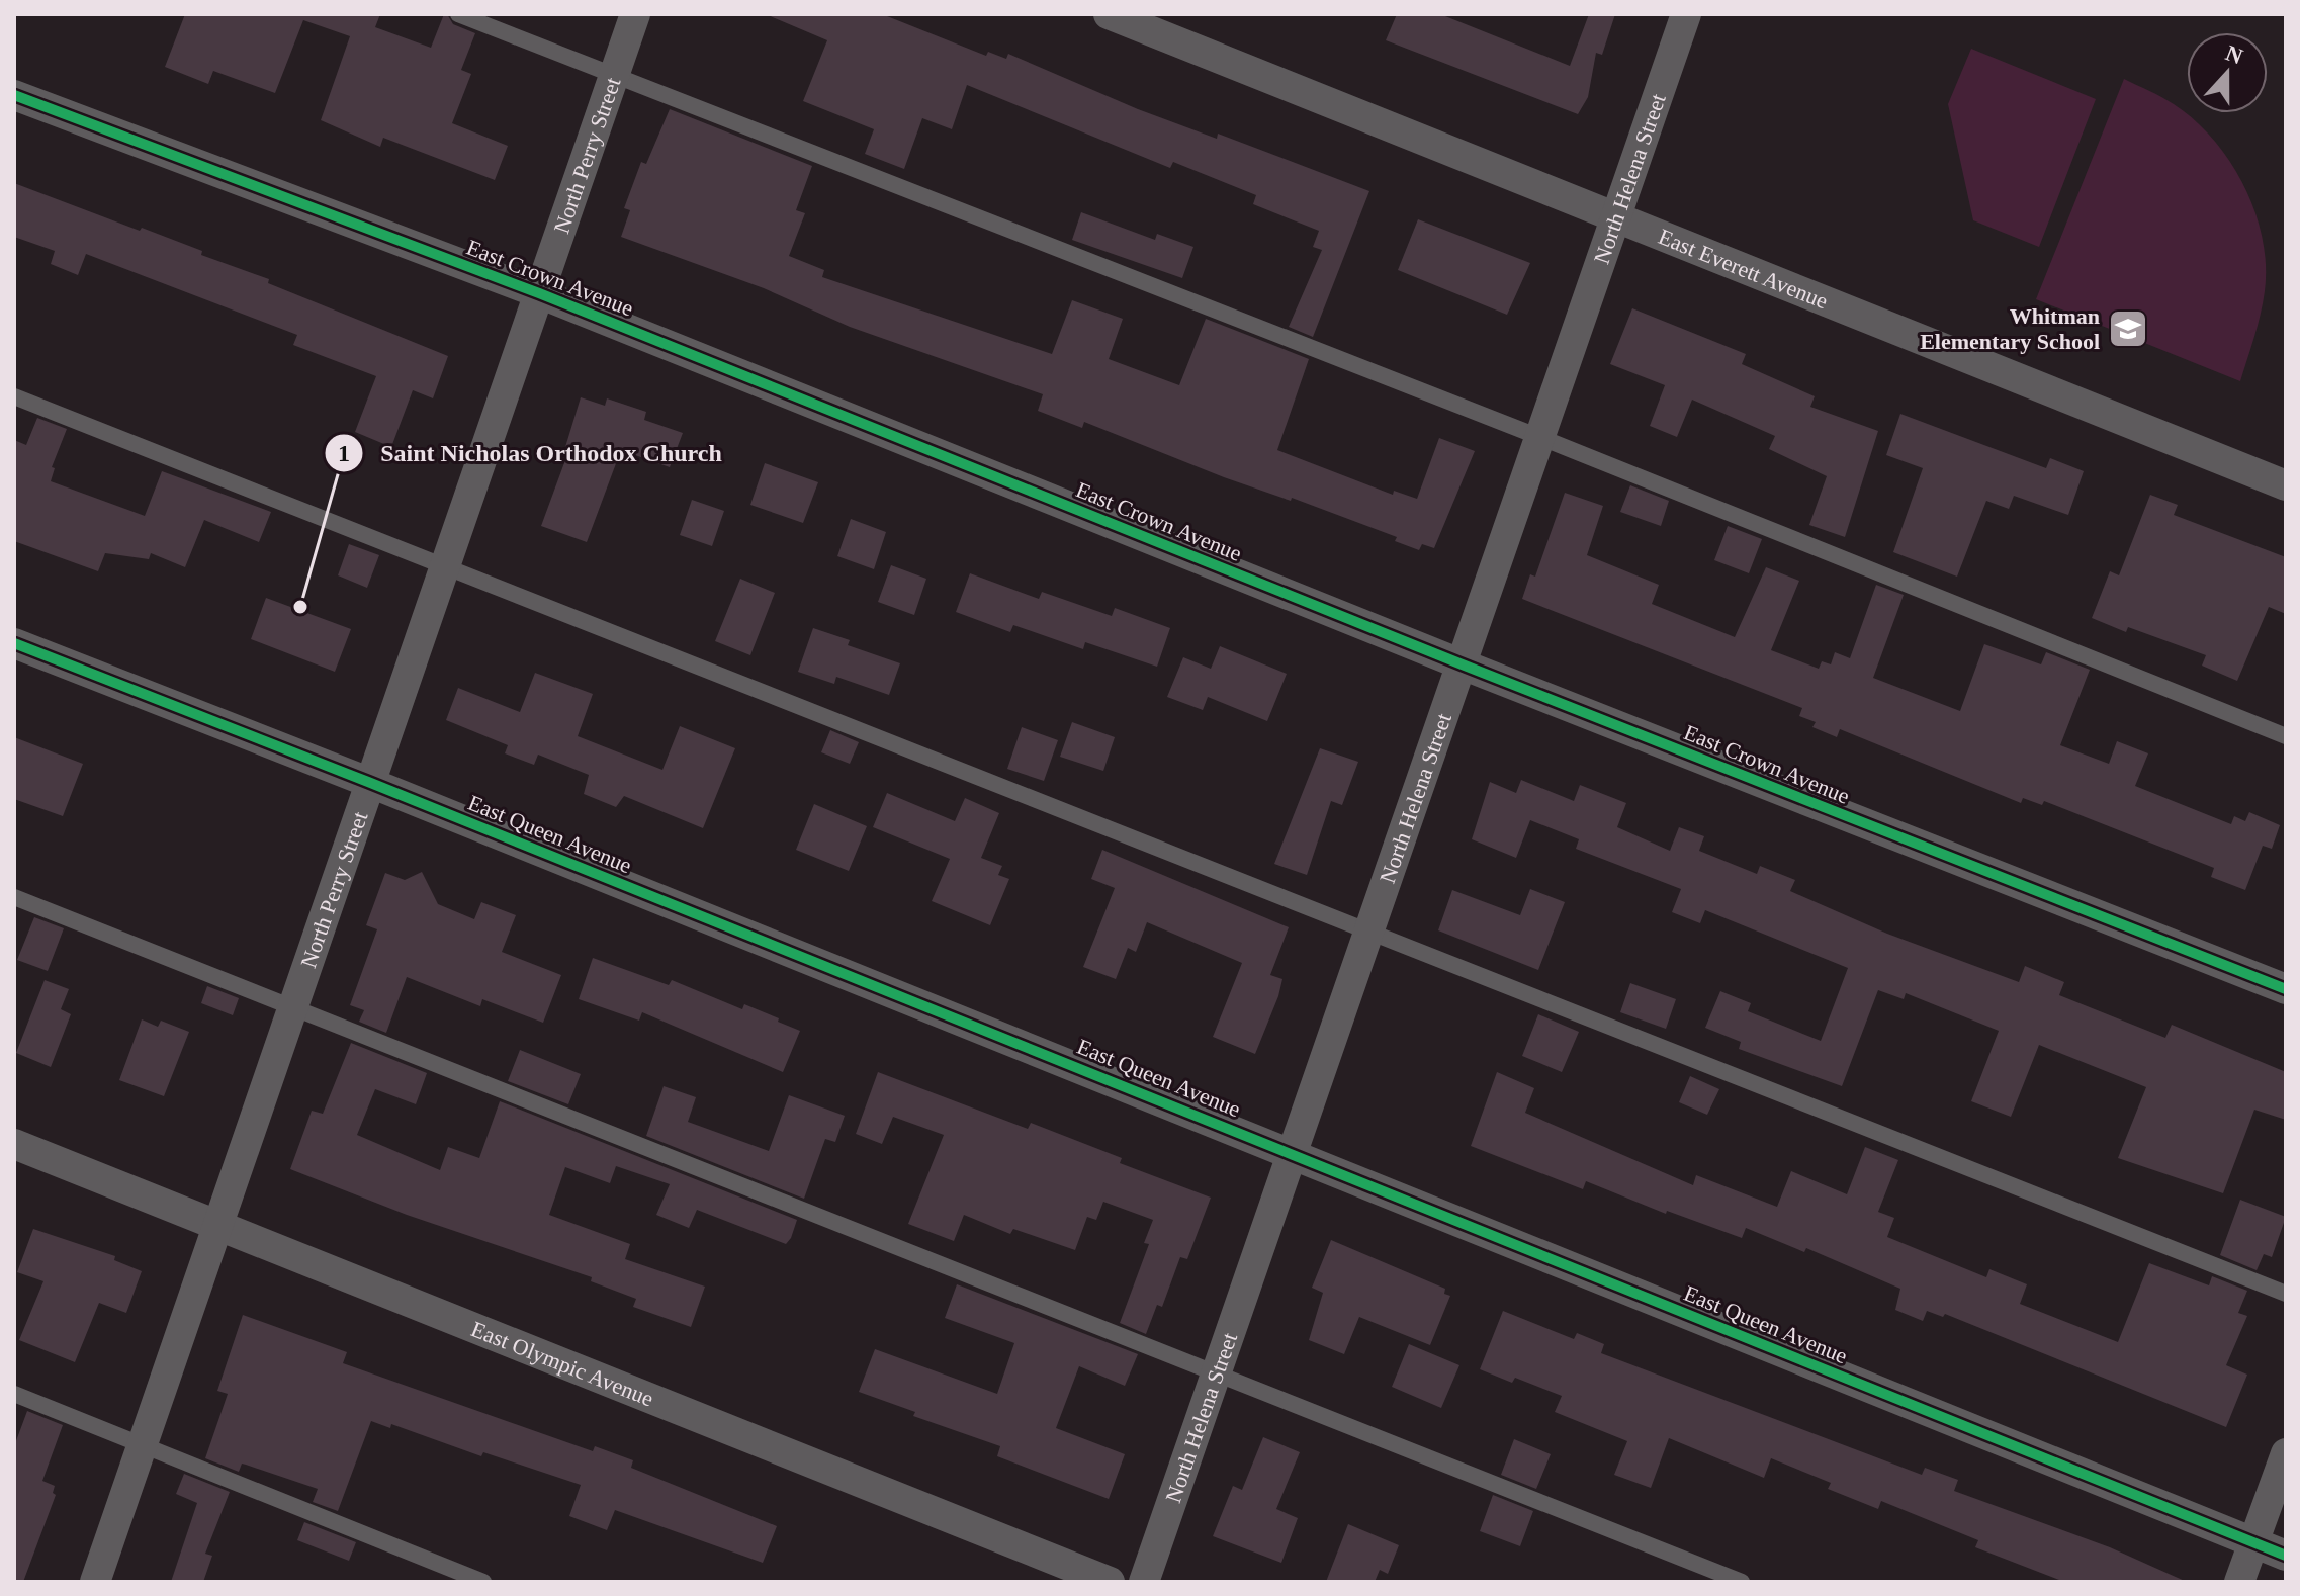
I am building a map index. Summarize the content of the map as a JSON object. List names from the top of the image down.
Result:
{
  "streets": {
    "street": [
      "North Perry Street",
      "North Helena Street",
      "East Everett Avenue",
      "East Crown Avenue",
      "East Queen Avenue",
      "East Olympic Avenue"
    ]
  },
  "crossings": [
    ["North Perry Street", "East Crown Avenue"],
    ["North Perry Street", "East Queen Avenue"],
    ["North Perry Street", "East Olympic Avenue"],
    ["North Helena Street", "East Everett Avenue"],
    ["North Helena Street", "East Crown Avenue"],
    ["North Helena Street", "East Queen Avenue"]
  ],
  "places": {
    "school or university": ["Whitman Elementary School"],
    "other": ["Saint Nicholas Orthodox Church"]
  },
  "north": "top"
}
